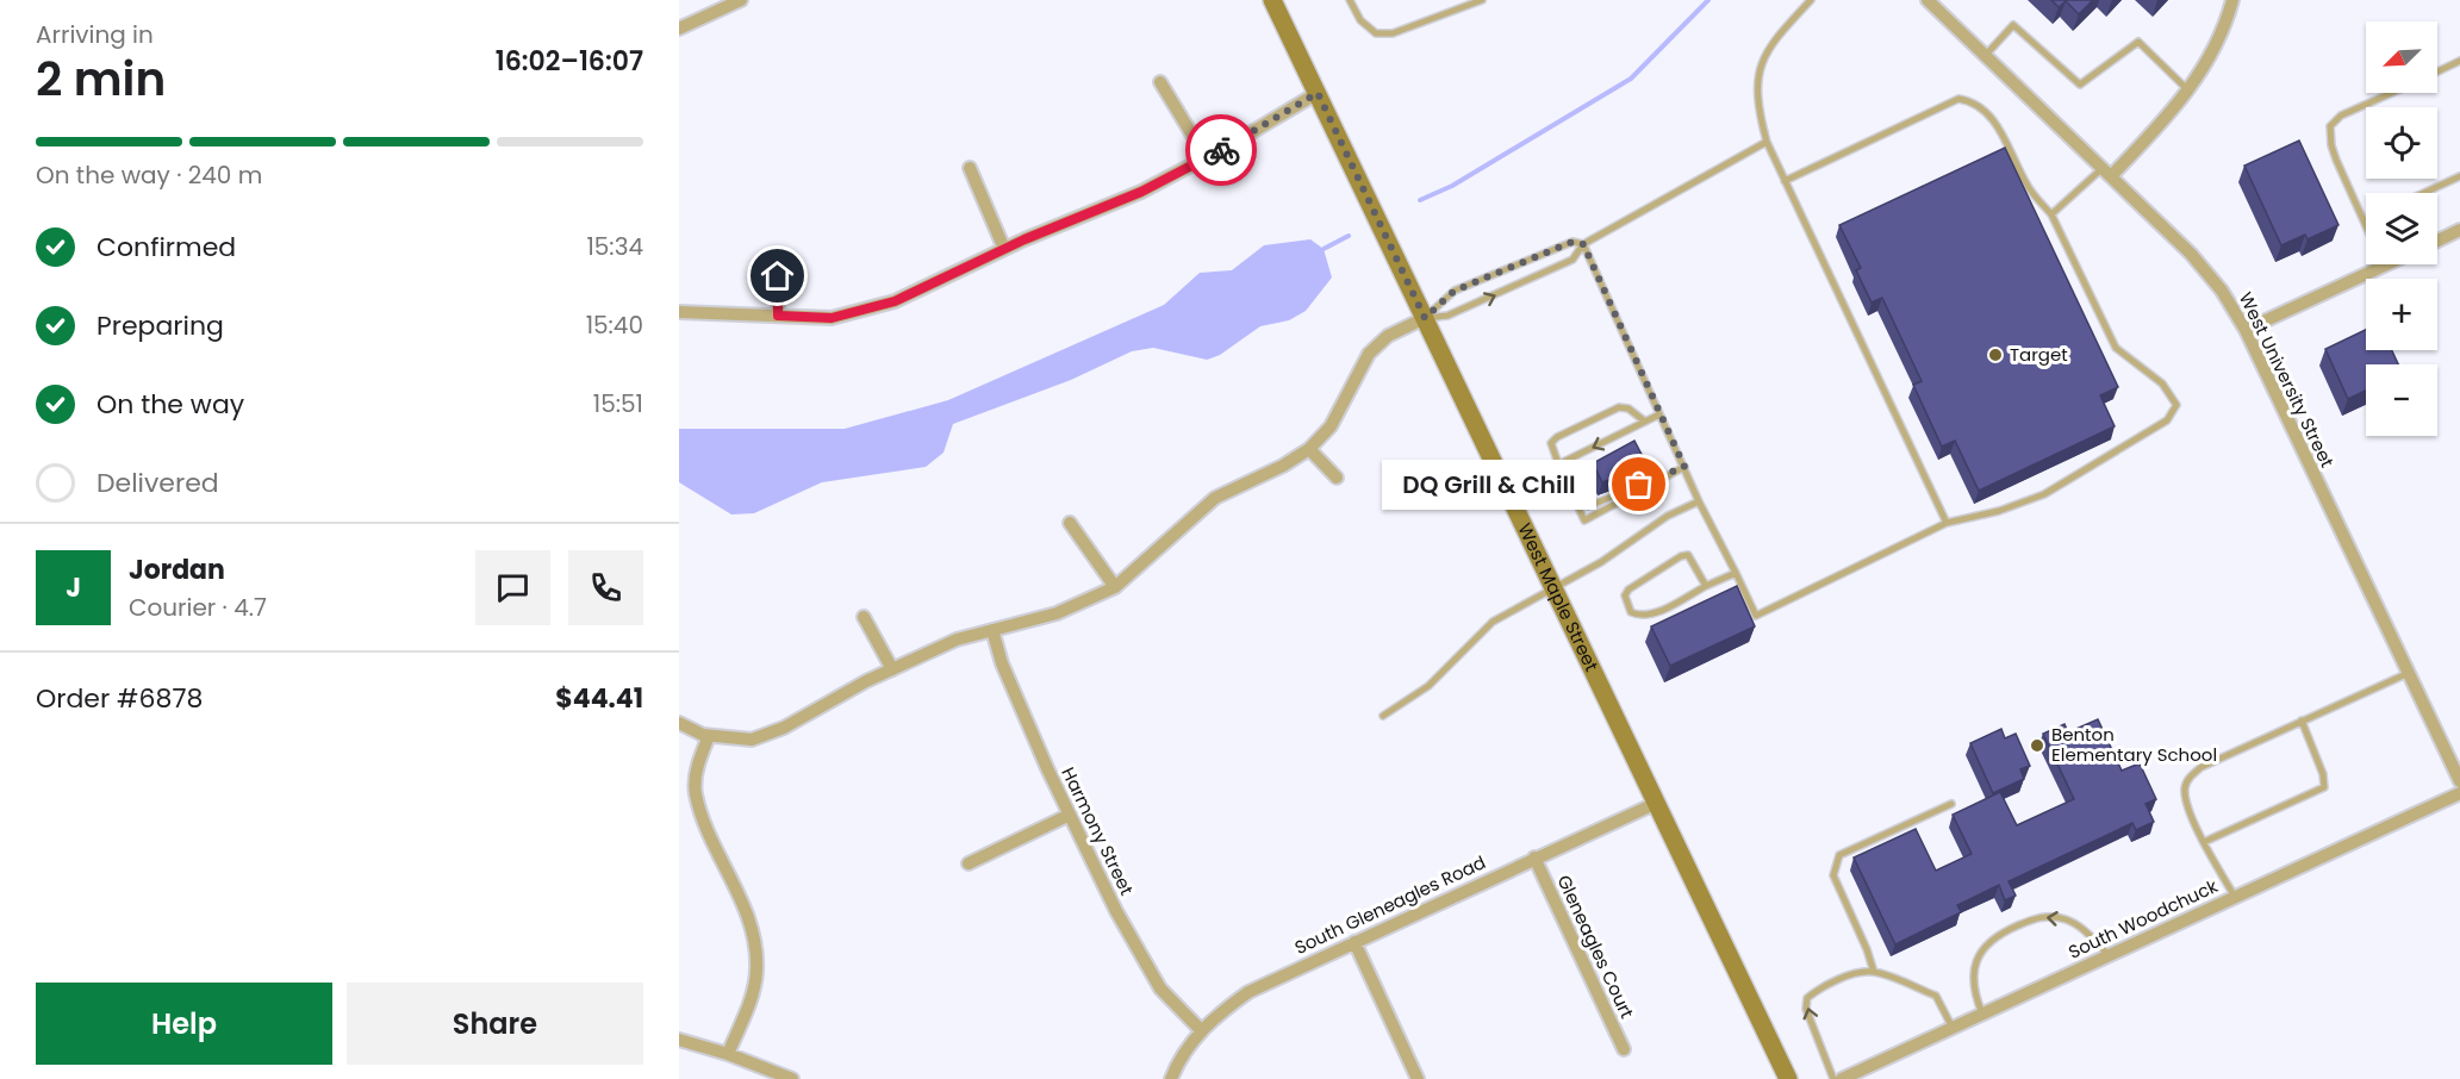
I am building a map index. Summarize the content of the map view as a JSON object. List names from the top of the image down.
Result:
{
  "streets": {
    "main road": ["West Maple Street"],
    "street": [
      "West University Street",
      "Harmony Street",
      "South Gleneagles Road",
      "South Woodchuck",
      "Gleneagles Court"
    ]
  },
  "crossings": [
    ["West Maple Street", "South Gleneagles Road"],
    ["Harmony Street", "South Gleneagles Road"],
    ["South Gleneagles Road", "Gleneagles Court"]
  ],
  "places": ["Target", "DQ Grill & Chill", "Benton Elementary School"],
  "north": "bottom left",
  "page": {
    "heading": ["2 min", "Arriving in", "16:02–16:07"],
    "panel": [
      "Jordan",
      "Courier · 4.7",
      "Order #6878",
      "$44.41"
    ],
    "map_buttons": ["+", "−"],
    "bar": "On the way · 240 m",
    "list": [
      ["Confirmed", "15:34"],
      ["Preparing", "15:40"],
      ["On the way", "15:51"],
      "Delivered"
    ],
    "bubble": "DQ Grill & Chill",
    "round": "J",
    "buttons": ["Help", "Share"]
  }
}
